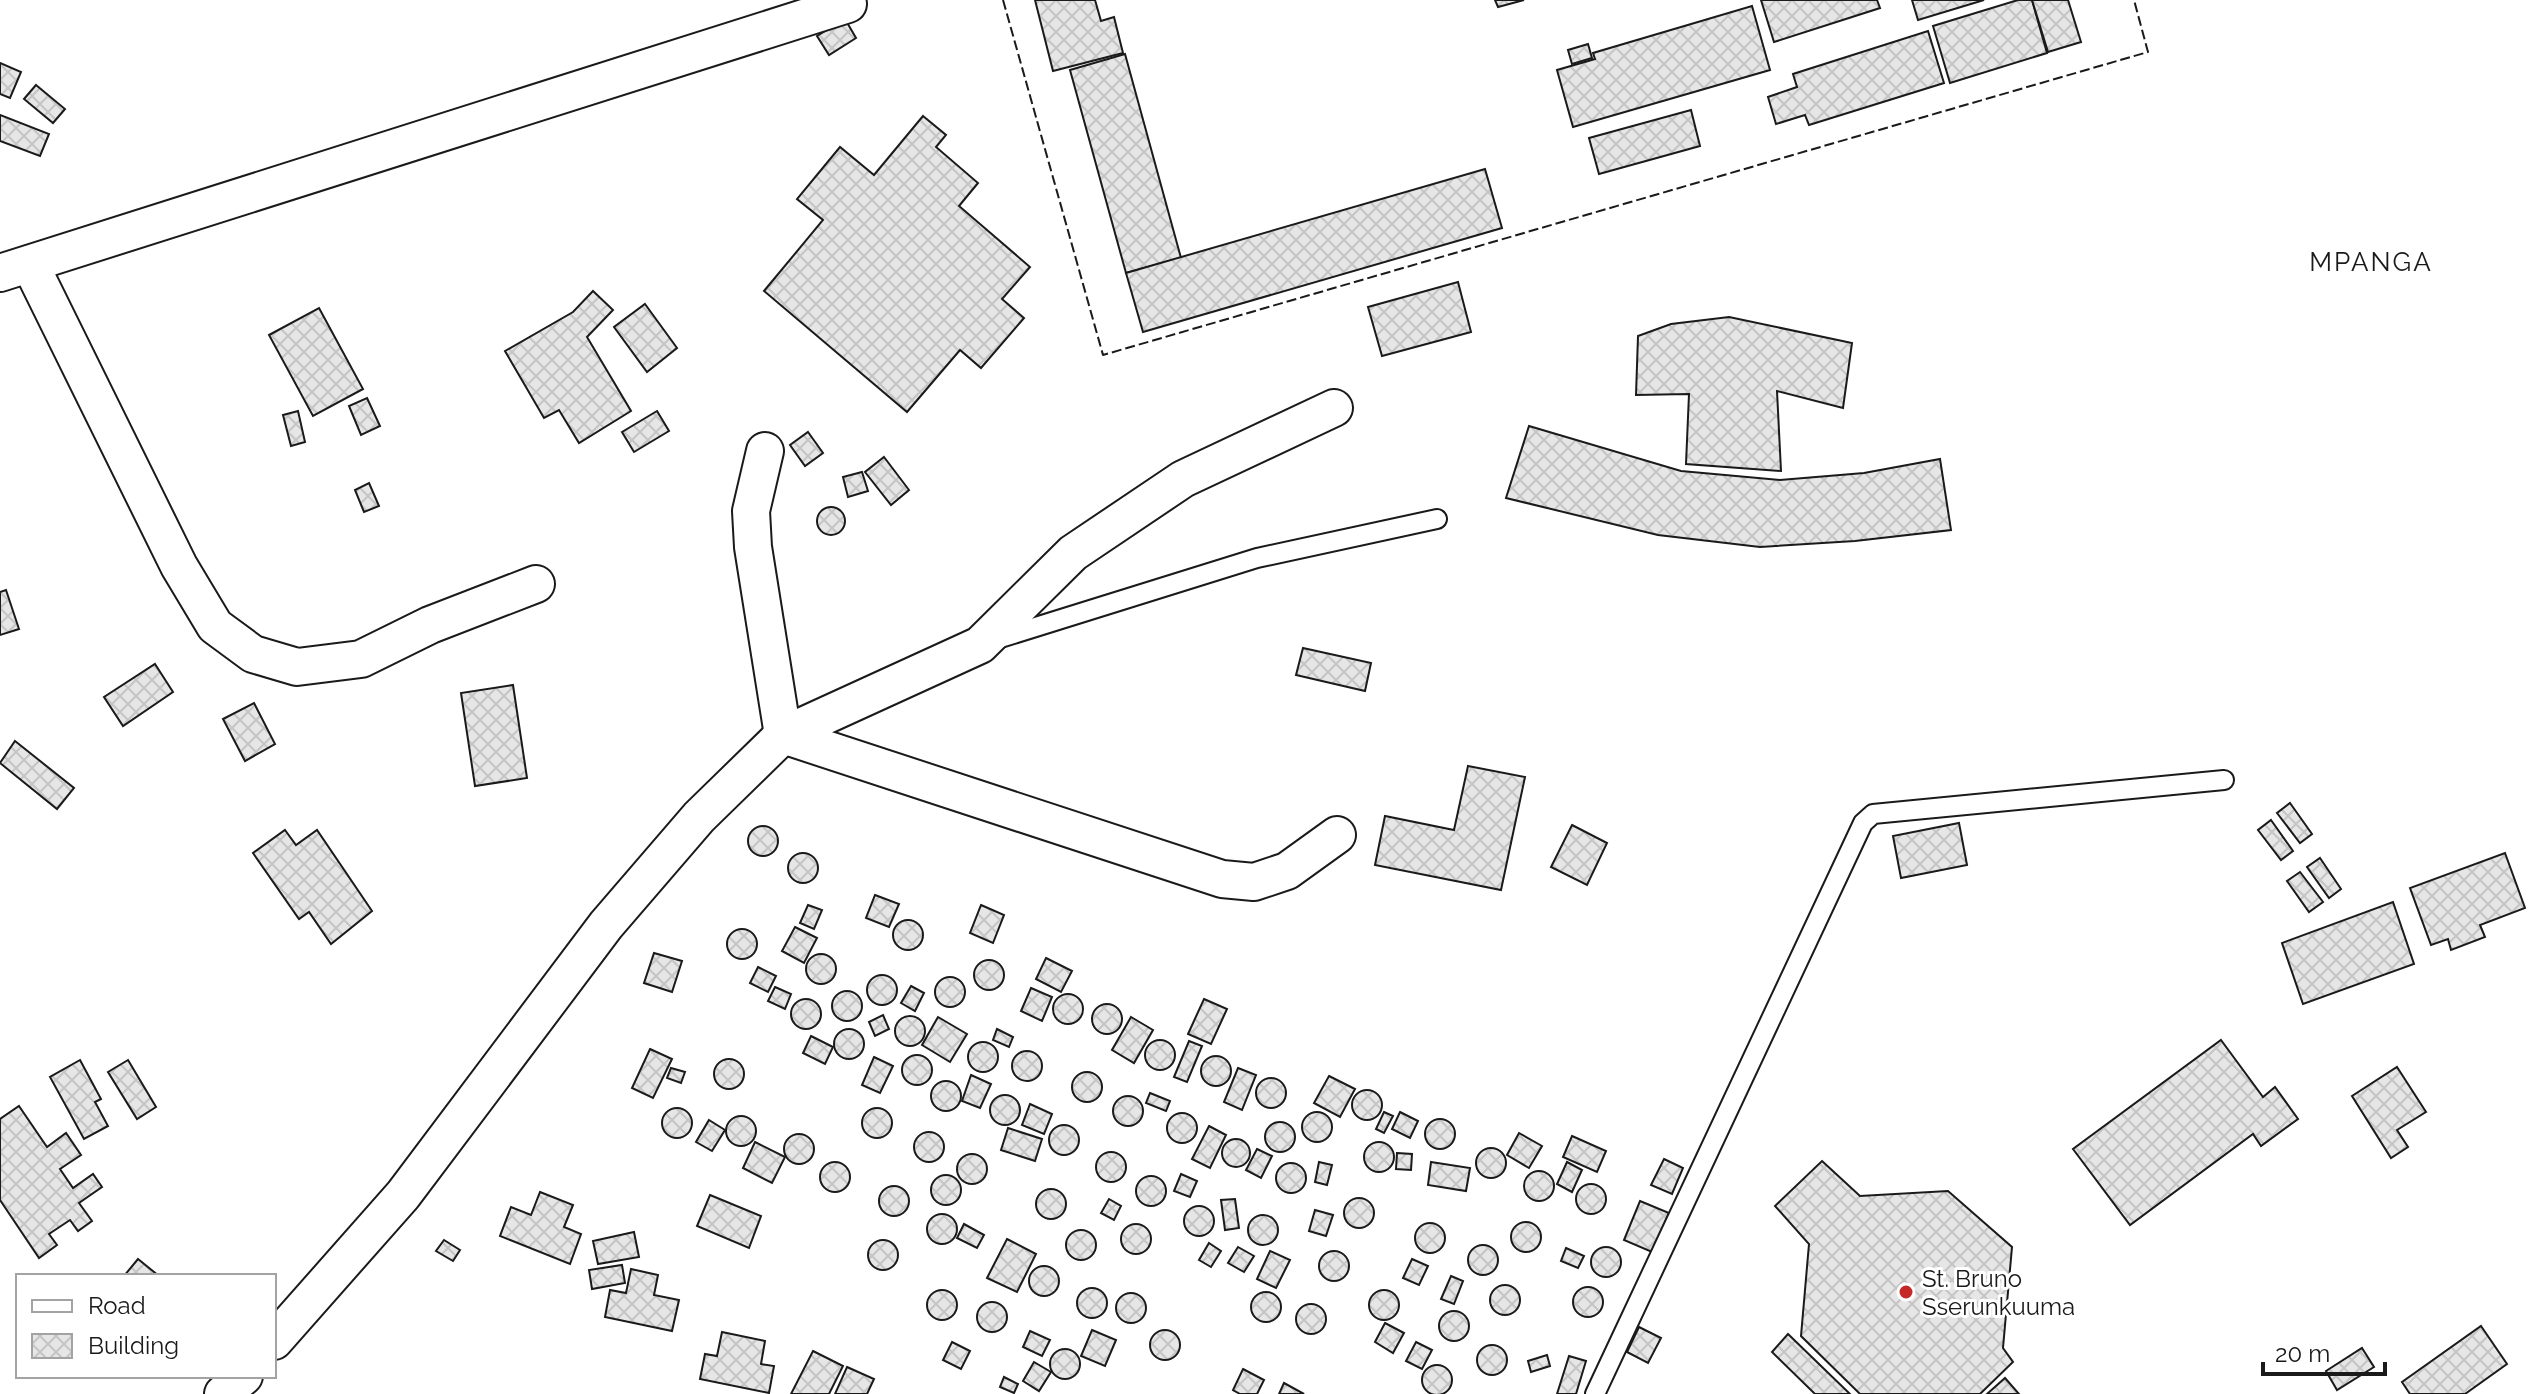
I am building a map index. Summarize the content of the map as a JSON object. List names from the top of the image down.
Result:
{
  "districts": ["MPANGA"],
  "places": ["St. Bruno Sserunkuuma"],
  "legend": ["Road", "Building"],
  "scale_bar": "20 m"
}
